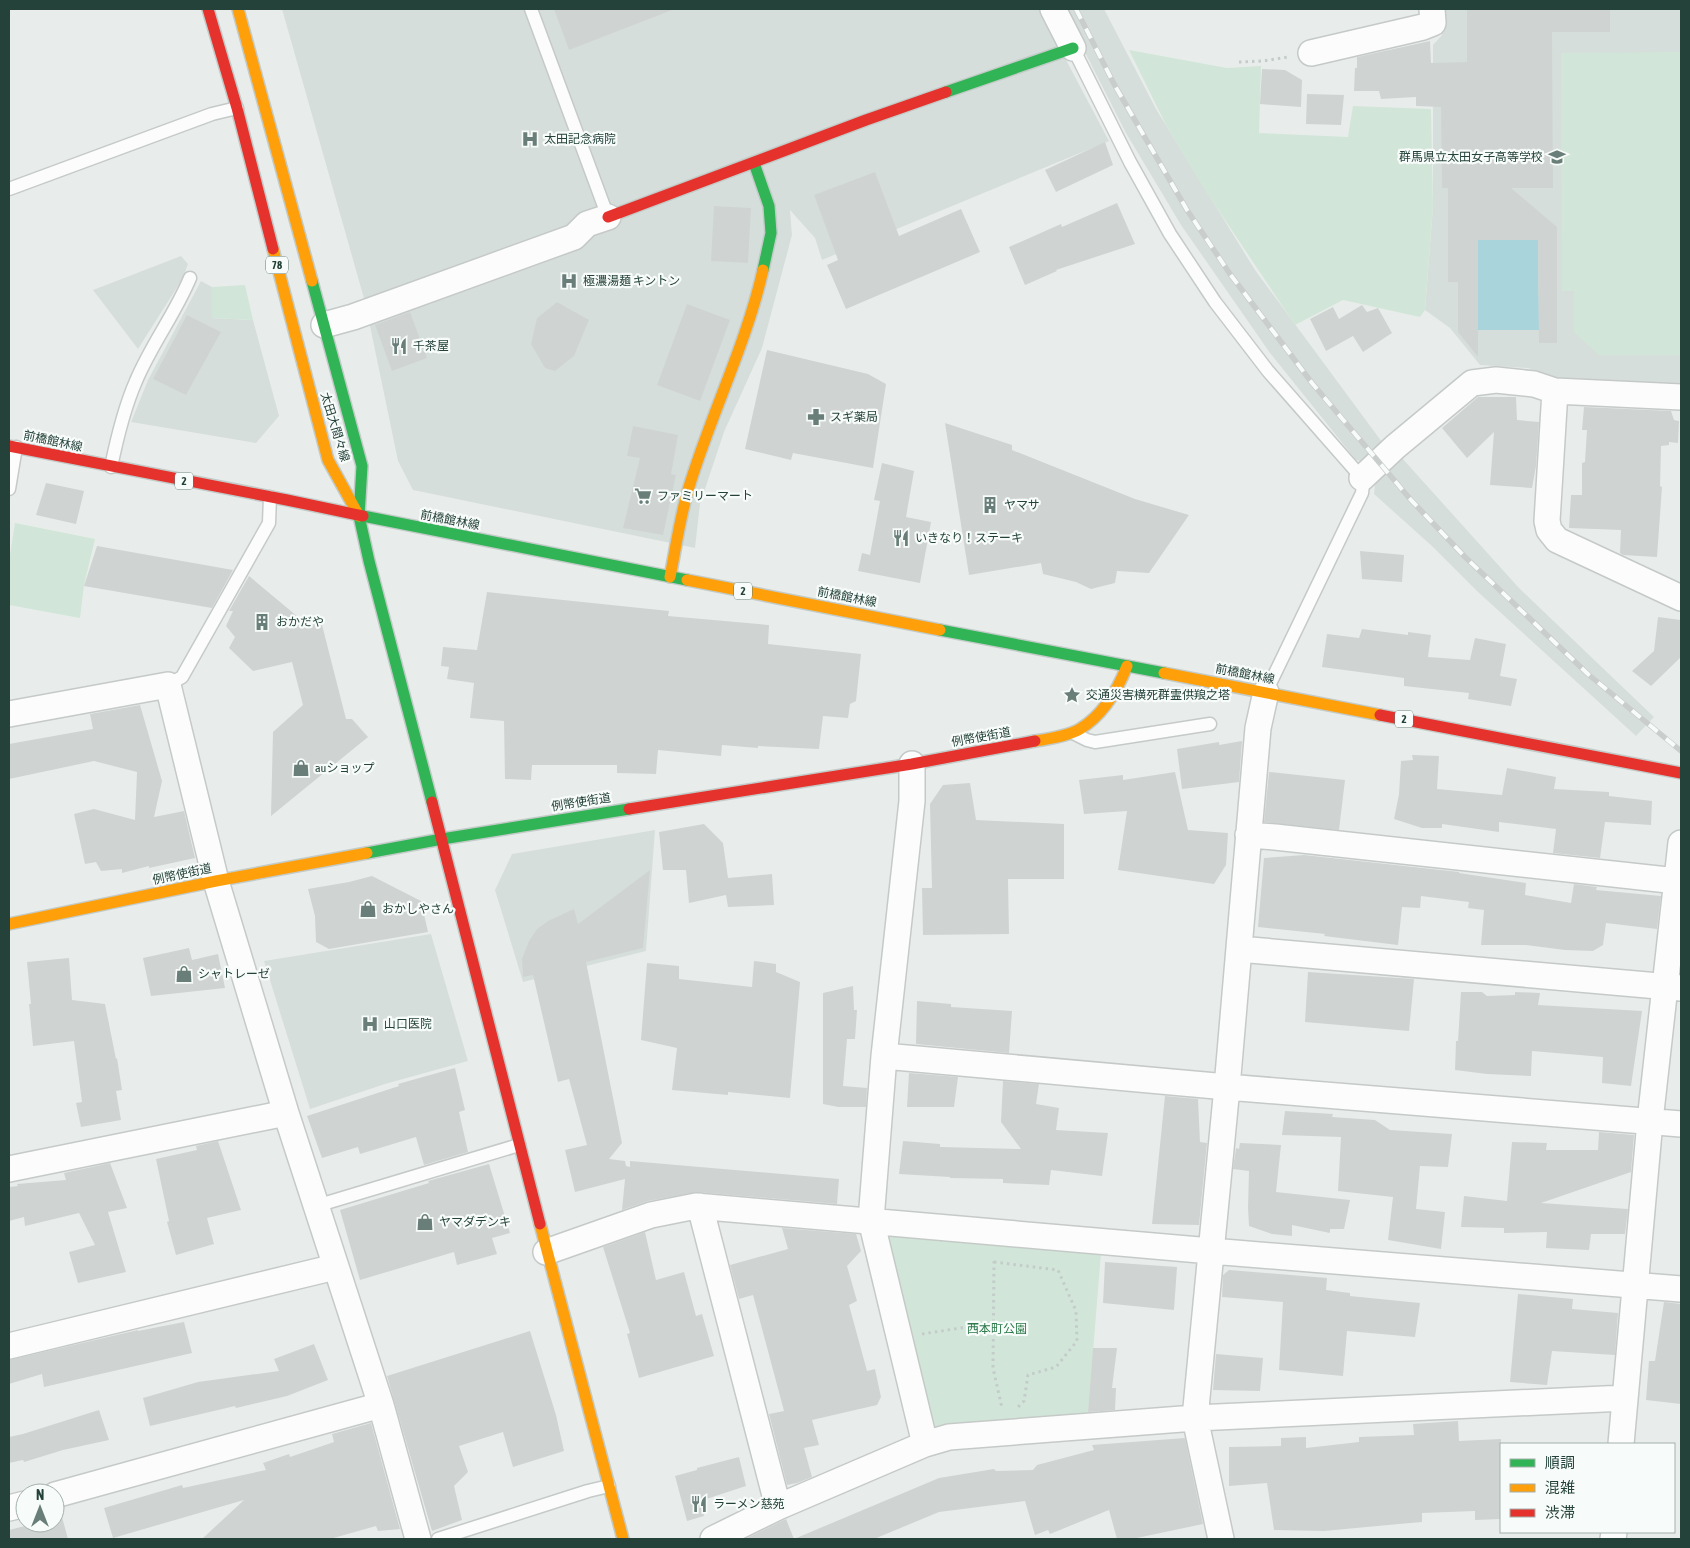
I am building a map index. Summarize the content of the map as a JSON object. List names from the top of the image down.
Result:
{
  "streets": {
    "main road": [
      "78",
      "太田大間々線",
      "前橋館林線",
      "2",
      "例幣使街道"
    ]
  },
  "crossings": [
    ["太田大間々線", "前橋館林線"],
    ["前橋館林線", "例幣使街道"]
  ],
  "parks": ["西本町公園"],
  "places": {
    "hospital": ["太田記念病院", "極濃湯麺 キントン", "山口医院"],
    "school or university": ["群馬県立太田女子高等学校"],
    "restaurant": ["千茶屋", "いきなり！ステーキ", "ラーメン慈苑"],
    "pharmacy": ["スギ薬局"],
    "supermarket": ["ファミリーマート"],
    "building": ["ヤマサ", "おかだや"],
    "place": ["交通災害横死群霊供羪之塔"],
    "shop": [
      "auショップ",
      "おかしやさん",
      "シャトレーゼ",
      "ヤマダデンキ"
    ]
  },
  "legend": ["順調", "混雑", "渋滞"],
  "north": "top"
}
